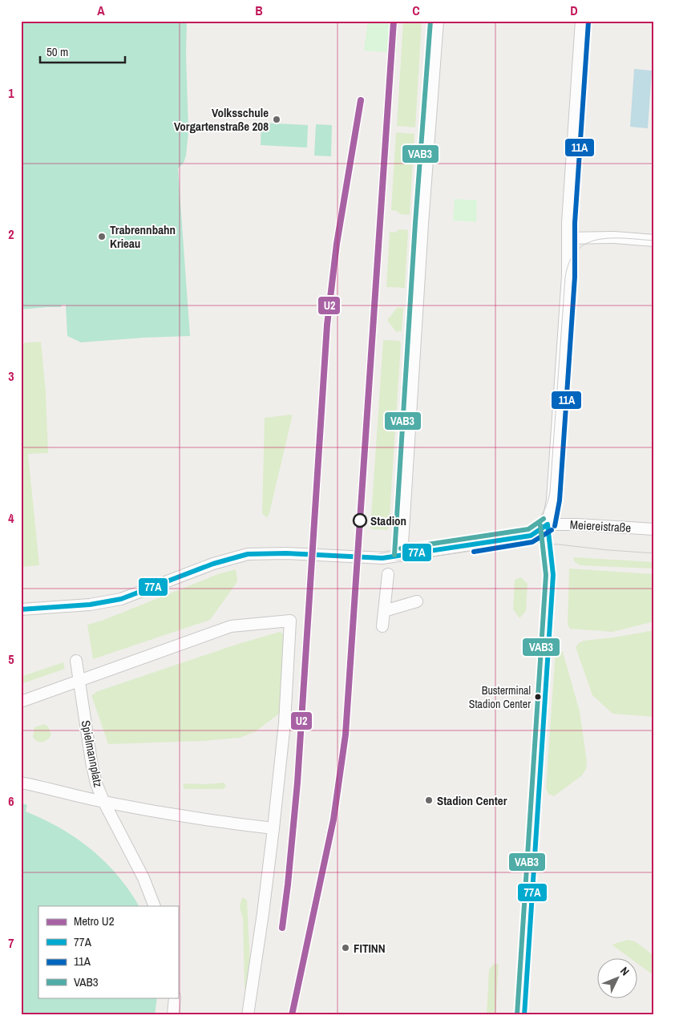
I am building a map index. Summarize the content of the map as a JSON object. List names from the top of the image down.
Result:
{
  "streets": {
    "street": ["Meiereistraße", "Spielmannplatz"]
  },
  "places": [
    "Volksschule Vorgartenstraße 208",
    "Trabrennbahn Krieau",
    "Stadion",
    "Busterminal Stadion Center",
    "Stadion Center",
    "FITINN"
  ],
  "lines": [
    "metro line U2",
    "transit line VAB3",
    "transit line 11A",
    "transit line 77A"
  ],
  "legend": [
    "Metro U2",
    "77A",
    "11A",
    "VAB3"
  ],
  "scale_bar": "50 m",
  "north": "top right",
  "grid": {
    "columns": [
      "A",
      "B",
      "C",
      "D"
    ],
    "rows": [
      "1",
      "2",
      "3",
      "4",
      "5",
      "6",
      "7"
    ]
  }
}
